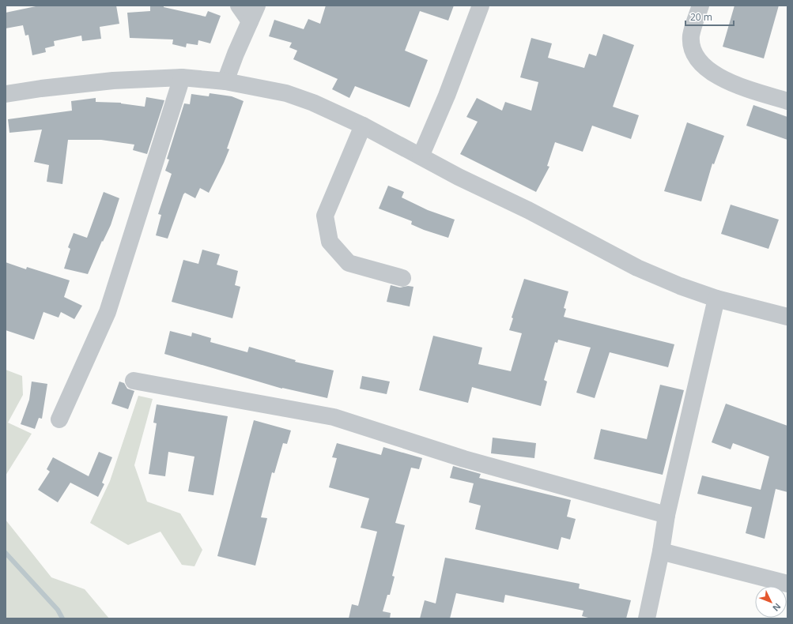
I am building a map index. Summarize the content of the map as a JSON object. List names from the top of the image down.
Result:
{
  "scale_bar": "20 m",
  "north": "bottom right"
}
